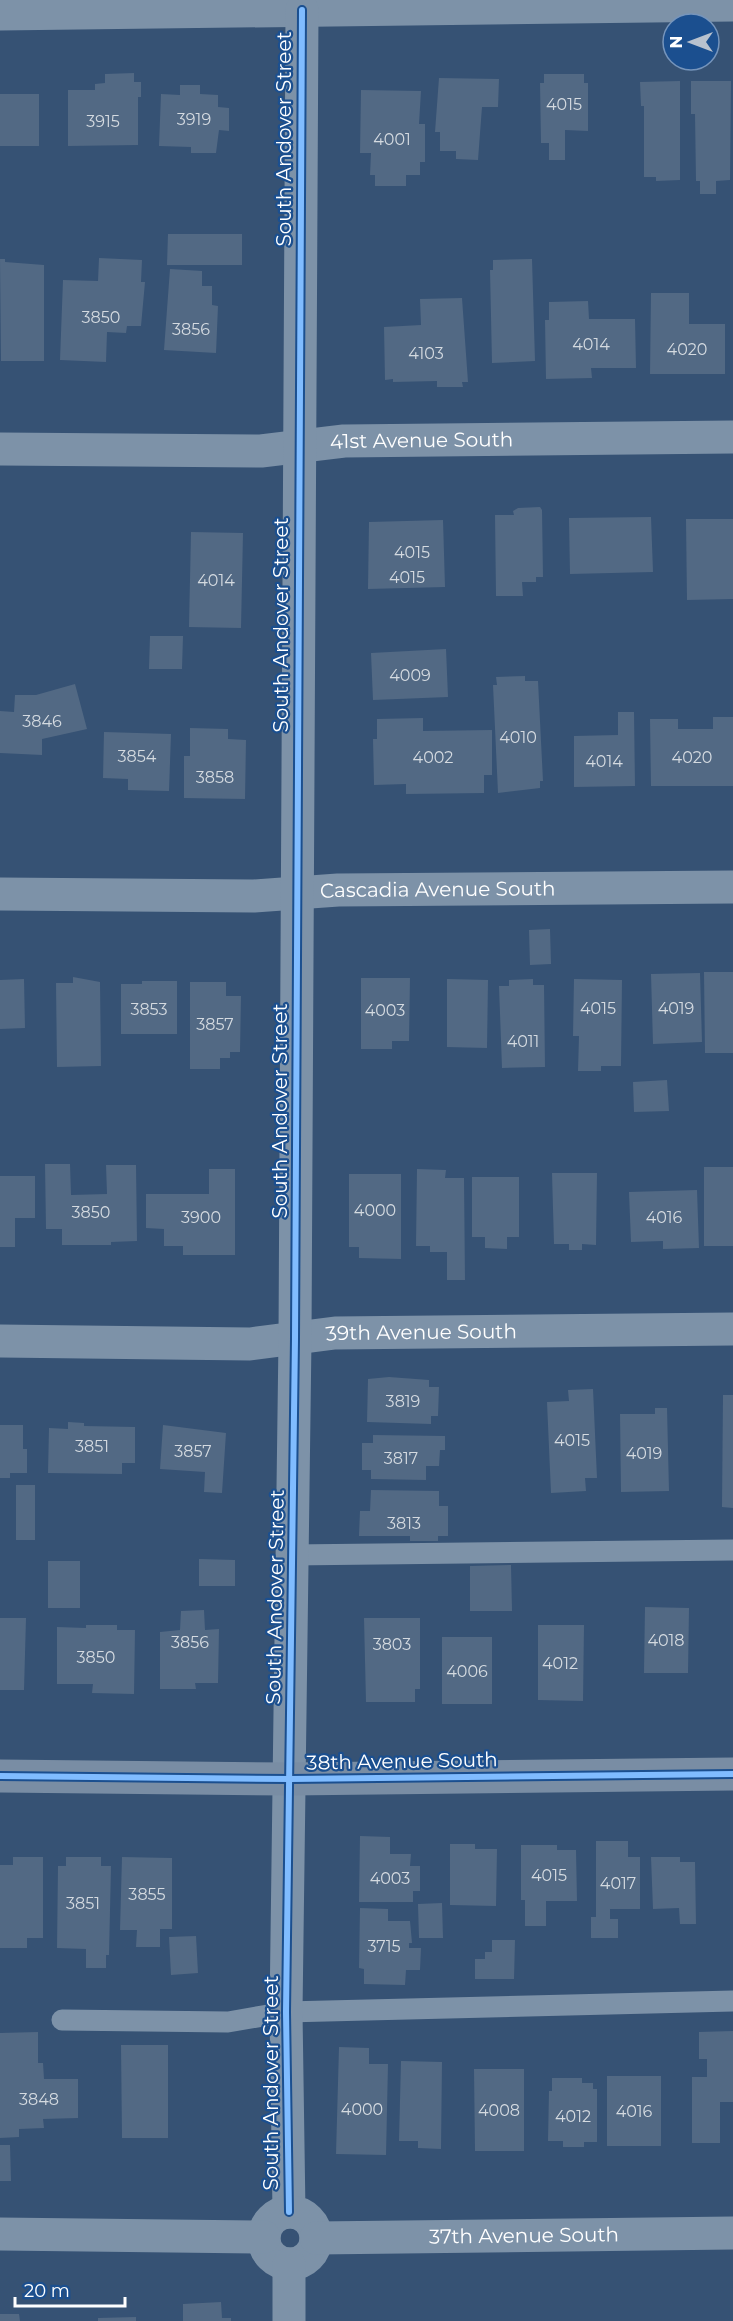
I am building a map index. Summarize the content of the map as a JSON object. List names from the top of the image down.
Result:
{
  "streets": {
    "street": [
      "South Andover Street",
      "41st Avenue South",
      "Cascadia Avenue South",
      "39th Avenue South",
      "38th Avenue South",
      "37th Avenue South"
    ]
  },
  "crossings": [
    ["South Andover Street", "41st Avenue South"],
    ["South Andover Street", "Cascadia Avenue South"],
    ["South Andover Street", "39th Avenue South"],
    ["South Andover Street", "38th Avenue South"],
    ["South Andover Street", "37th Avenue South"]
  ],
  "house_numbers": [
    "4015",
    "3919",
    "3915",
    "4001",
    "3850",
    "3856",
    "4014",
    "4020",
    "4103",
    "4015",
    "4015",
    "4014",
    "4009",
    "3846",
    "4010",
    "3854",
    "4002",
    "4020",
    "4014",
    "3858",
    "4015",
    "4019",
    "3853",
    "4003",
    "3857",
    "4011",
    "4000",
    "3850",
    "3900",
    "4016",
    "3819",
    "4015",
    "3851",
    "3857",
    "4019",
    "3817",
    "3813",
    "4018",
    "3856",
    "3803",
    "3850",
    "4012",
    "4006",
    "4015",
    "4003",
    "4017",
    "3855",
    "3851",
    "3715",
    "3848",
    "4000",
    "4008",
    "4016",
    "4012"
  ],
  "scale_bar": "20 m",
  "north": "left"
}
